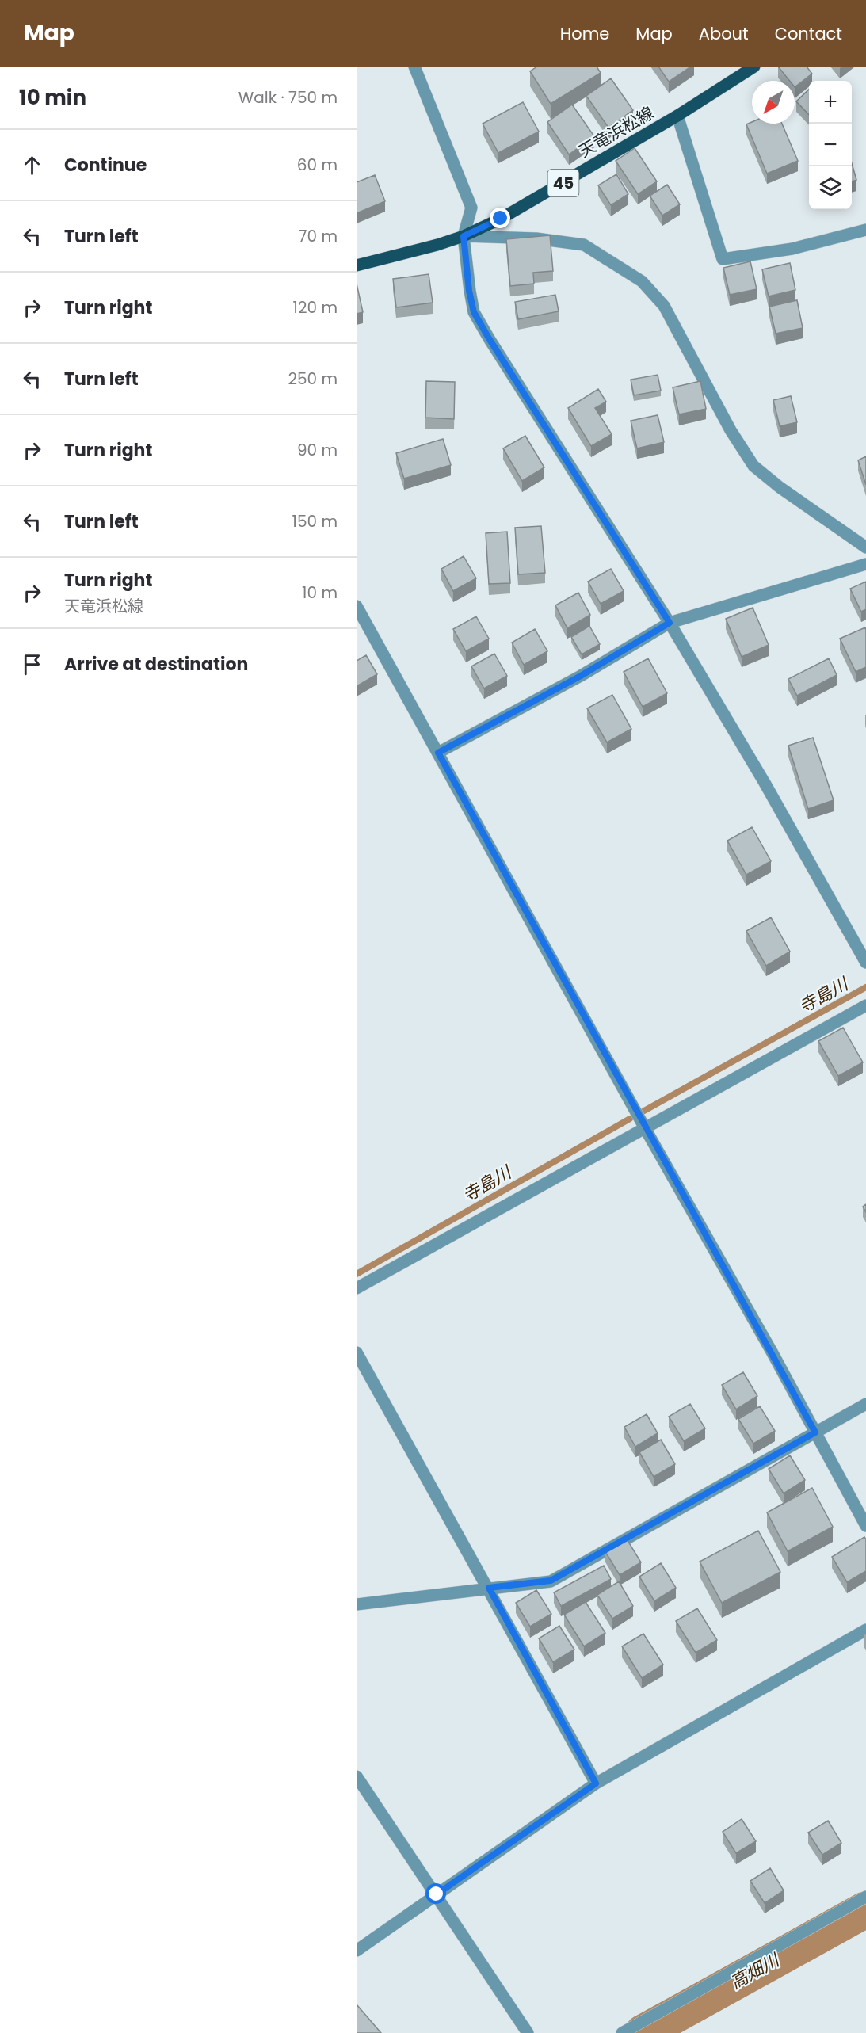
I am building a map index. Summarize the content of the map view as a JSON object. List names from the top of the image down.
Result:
{
  "streets": {
    "main road": ["天竜浜松線", "45"]
  },
  "water": ["寺島川", "高畑川"],
  "north": "bottom left",
  "page": {
    "header": "Map",
    "nav": [
      "Home",
      "Map",
      "About",
      "Contact"
    ],
    "heading": ["10 min", "Walk · 750 m"],
    "map_buttons": ["+", "−"],
    "list": [
      ["Continue", "60 m"],
      ["Turn left", "70 m"],
      ["Turn right", "120 m"],
      ["Turn left", "250 m"],
      ["Turn right", "90 m"],
      ["Turn left", "150 m"],
      ["Turn right", "天竜浜松線", "10 m"],
      "Arrive at destination"
    ]
  }
}
